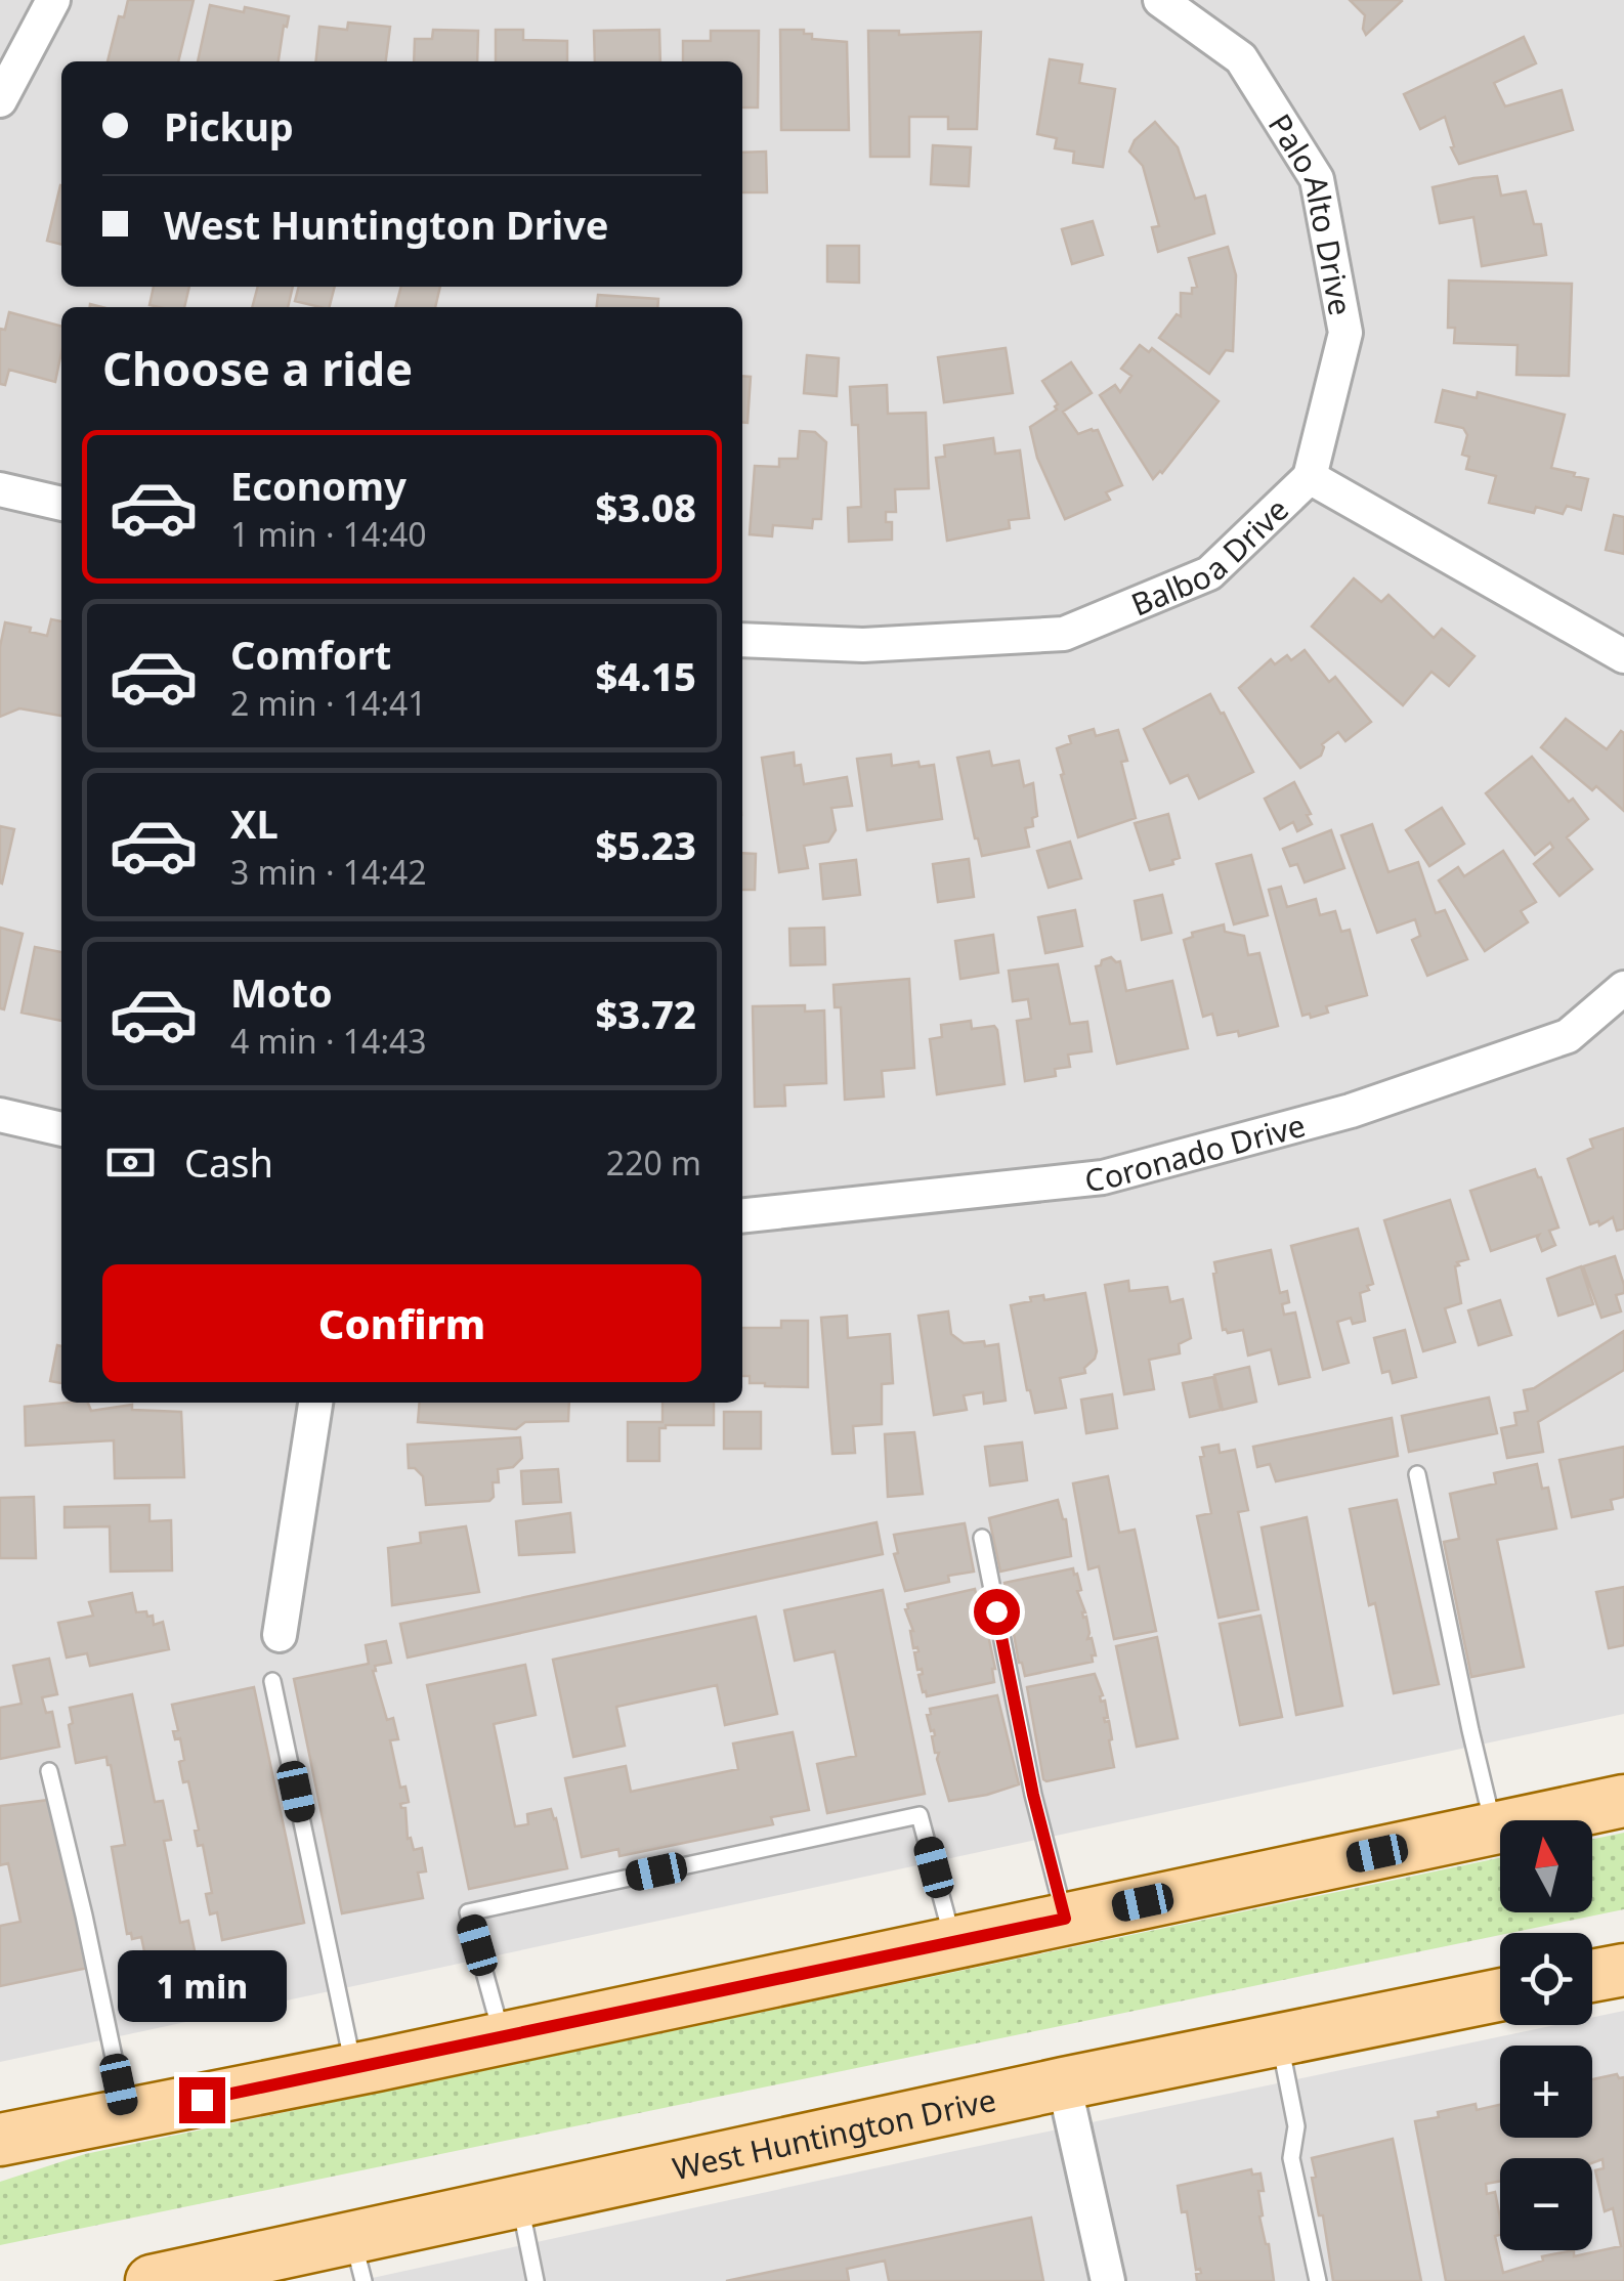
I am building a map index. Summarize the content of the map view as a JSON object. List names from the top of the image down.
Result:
{
  "streets": {
    "main road": ["West Huntington Drive"],
    "street": ["Palo Alto Drive", "Balboa Drive", "Coronado Drive"]
  },
  "crossings": [
    ["Palo Alto Drive", "Balboa Drive"]
  ],
  "north": "top",
  "page": {
    "banner": ["Pickup", "West Huntington Drive"],
    "heading": "Choose a ride",
    "list": [
      {
        "name": "Economy",
        "note": "1 min · 14:40",
        "value": "$3.08"
      },
      {
        "name": "Comfort",
        "note": "2 min · 14:41",
        "value": "$4.15"
      },
      {
        "name": "XL",
        "note": "3 min · 14:42",
        "value": "$5.23"
      },
      {
        "name": "Moto",
        "note": "4 min · 14:43",
        "value": "$3.72"
      }
    ],
    "pay": ["Cash", "220 m"],
    "buttons": "Confirm",
    "map_buttons": ["+", "−"],
    "bubble": "1 min"
  }
}
